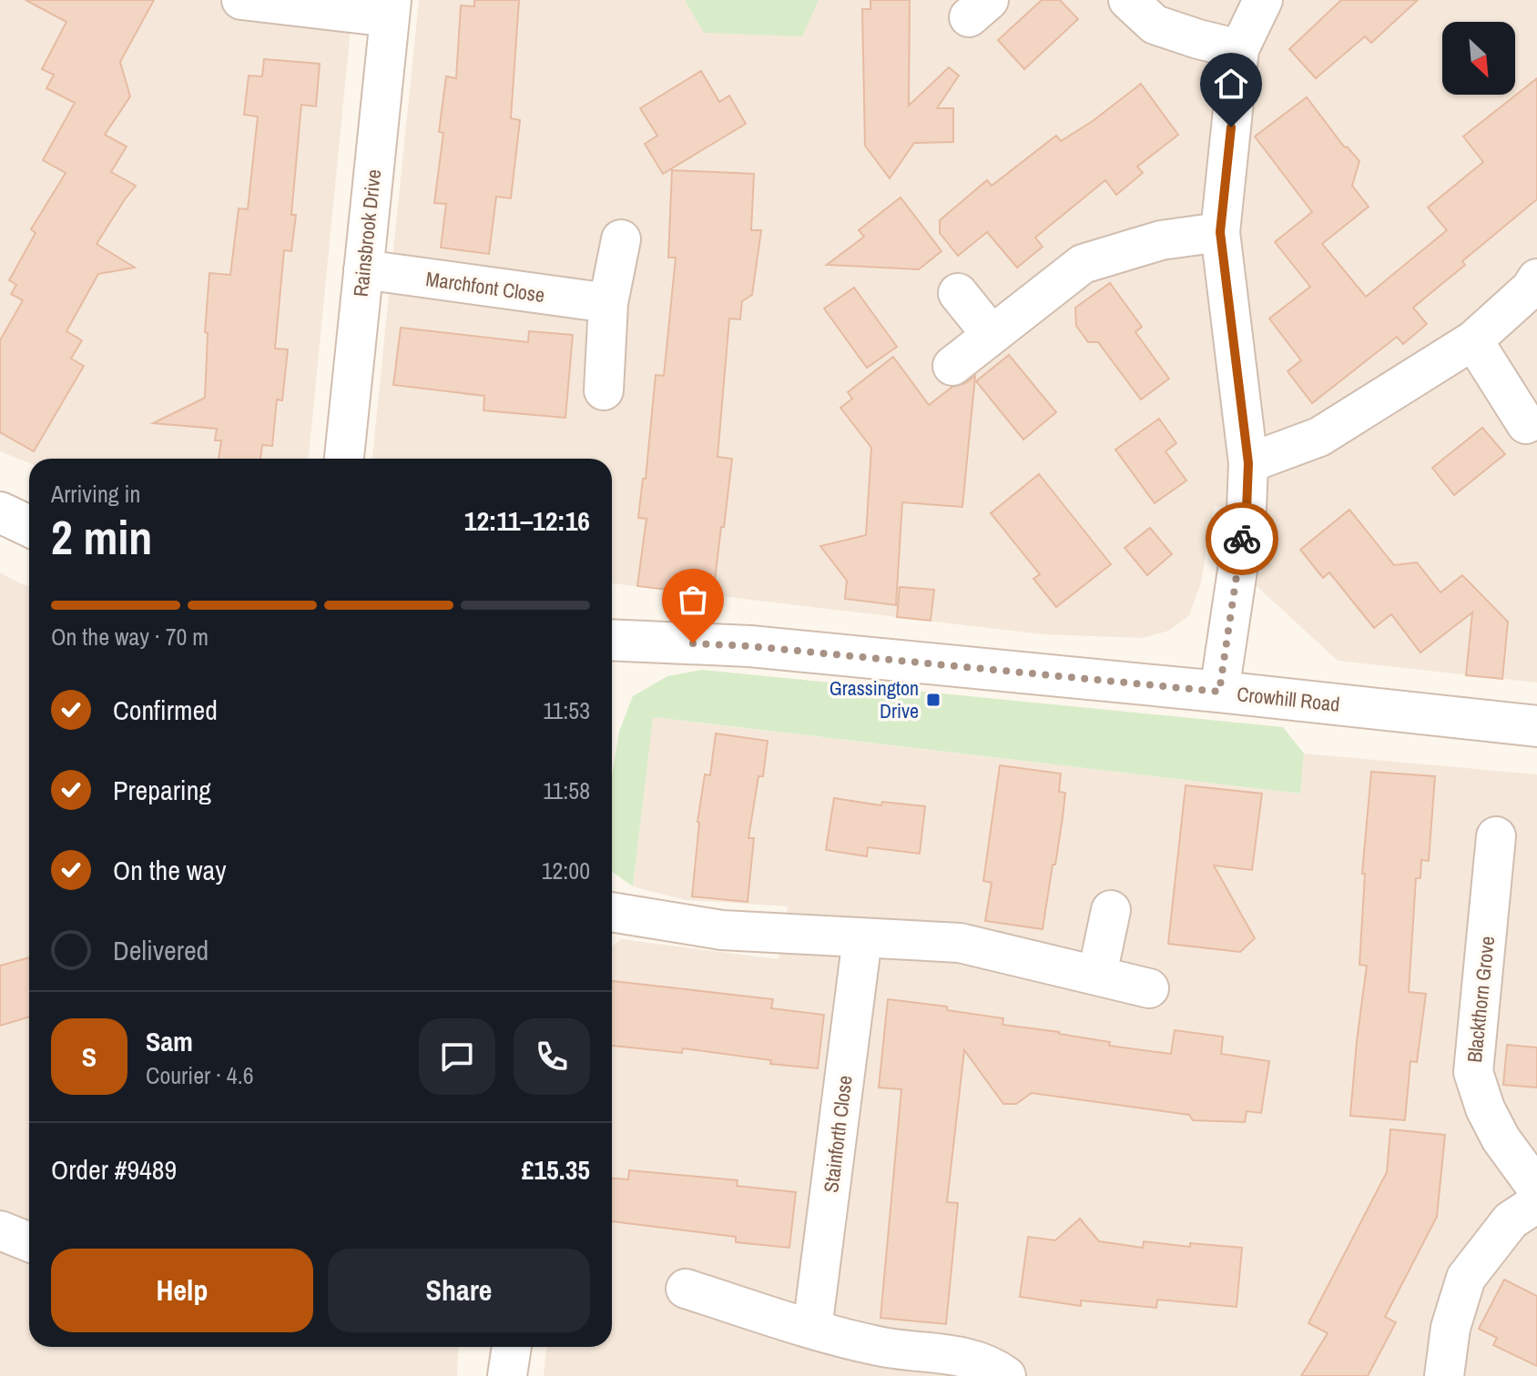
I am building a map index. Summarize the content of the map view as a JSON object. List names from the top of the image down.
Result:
{
  "streets": {
    "street": [
      "Rainsbrook Drive",
      "Marchfont Close",
      "Crowhill Road",
      "Blackthorn Grove",
      "Stainforth Close"
    ]
  },
  "crossings": [
    ["Rainsbrook Drive", "Marchfont Close"]
  ],
  "places": {
    "transit": ["Grassington Drive"]
  },
  "north": "bottom right",
  "page": {
    "heading": ["2 min", "Arriving in", "12:11–12:16"],
    "panel": [
      "Sam",
      "Courier · 4.6",
      "Order #9489",
      "£15.35"
    ],
    "bar": "On the way · 70 m",
    "list": [
      ["Confirmed", "11:53"],
      ["Preparing", "11:58"],
      ["On the way", "12:00"],
      "Delivered"
    ],
    "round": "S",
    "buttons": ["Help", "Share"]
  }
}
